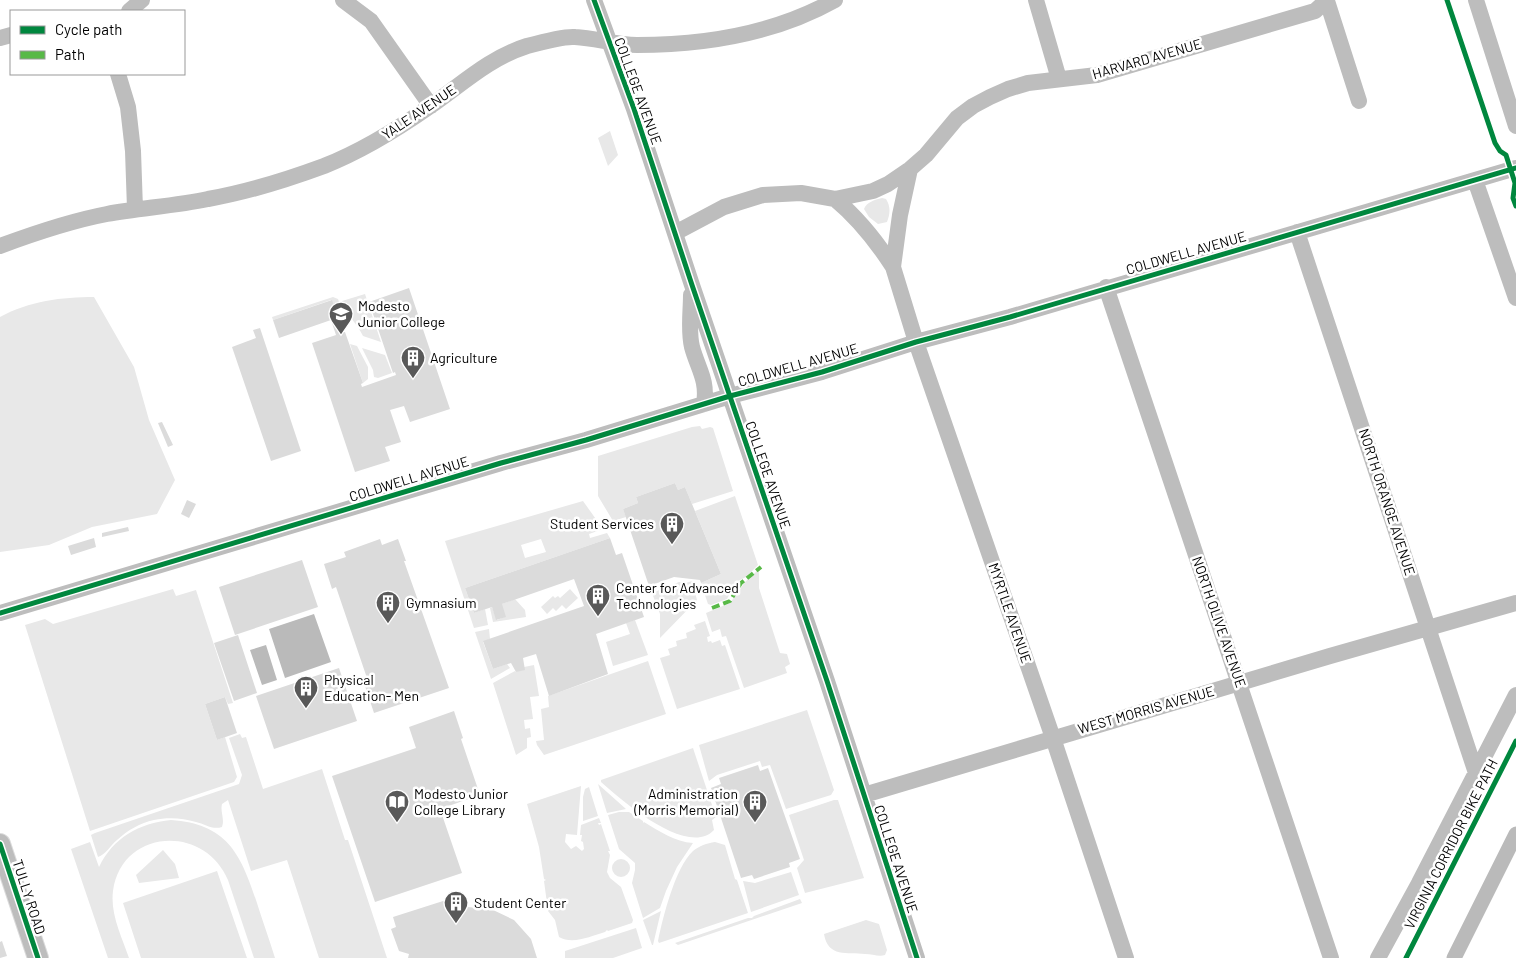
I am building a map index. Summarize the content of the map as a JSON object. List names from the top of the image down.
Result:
{
  "streets": {
    "main road": ["TULLY ROAD"],
    "street": [
      "HARVARD AVENUE",
      "COLLEGE AVENUE",
      "YALE AVENUE",
      "COLDWELL AVENUE",
      "NORTH ORANGE AVENUE",
      "MYRTLE AVENUE",
      "NORTH OLIVE AVENUE",
      "WEST MORRIS AVENUE"
    ],
    "cycle path": ["VIRGINIA CORRIDOR BIKE PATH"]
  },
  "crossings": [
    ["HARVARD AVENUE", "COLLEGE AVENUE"],
    ["HARVARD AVENUE", "MYRTLE AVENUE"],
    ["COLLEGE AVENUE", "YALE AVENUE"],
    ["COLLEGE AVENUE", "COLDWELL AVENUE"],
    ["COLLEGE AVENUE", "WEST MORRIS AVENUE"],
    ["COLDWELL AVENUE", "NORTH ORANGE AVENUE"],
    ["COLDWELL AVENUE", "MYRTLE AVENUE"],
    ["COLDWELL AVENUE", "NORTH OLIVE AVENUE"],
    ["NORTH ORANGE AVENUE", "WEST MORRIS AVENUE"],
    ["MYRTLE AVENUE", "WEST MORRIS AVENUE"],
    ["NORTH OLIVE AVENUE", "WEST MORRIS AVENUE"]
  ],
  "places": {
    "school or university": ["Modesto Junior College"],
    "building": [
      "Agriculture",
      "Student Services",
      "Center for Advanced Technologies",
      "Gymnasium",
      "Physical Education- Men",
      "Administration (Morris Memorial)",
      "Student Center"
    ],
    "library": ["Modesto Junior College Library"]
  },
  "legend": ["Cycle path", "Path"]
}
